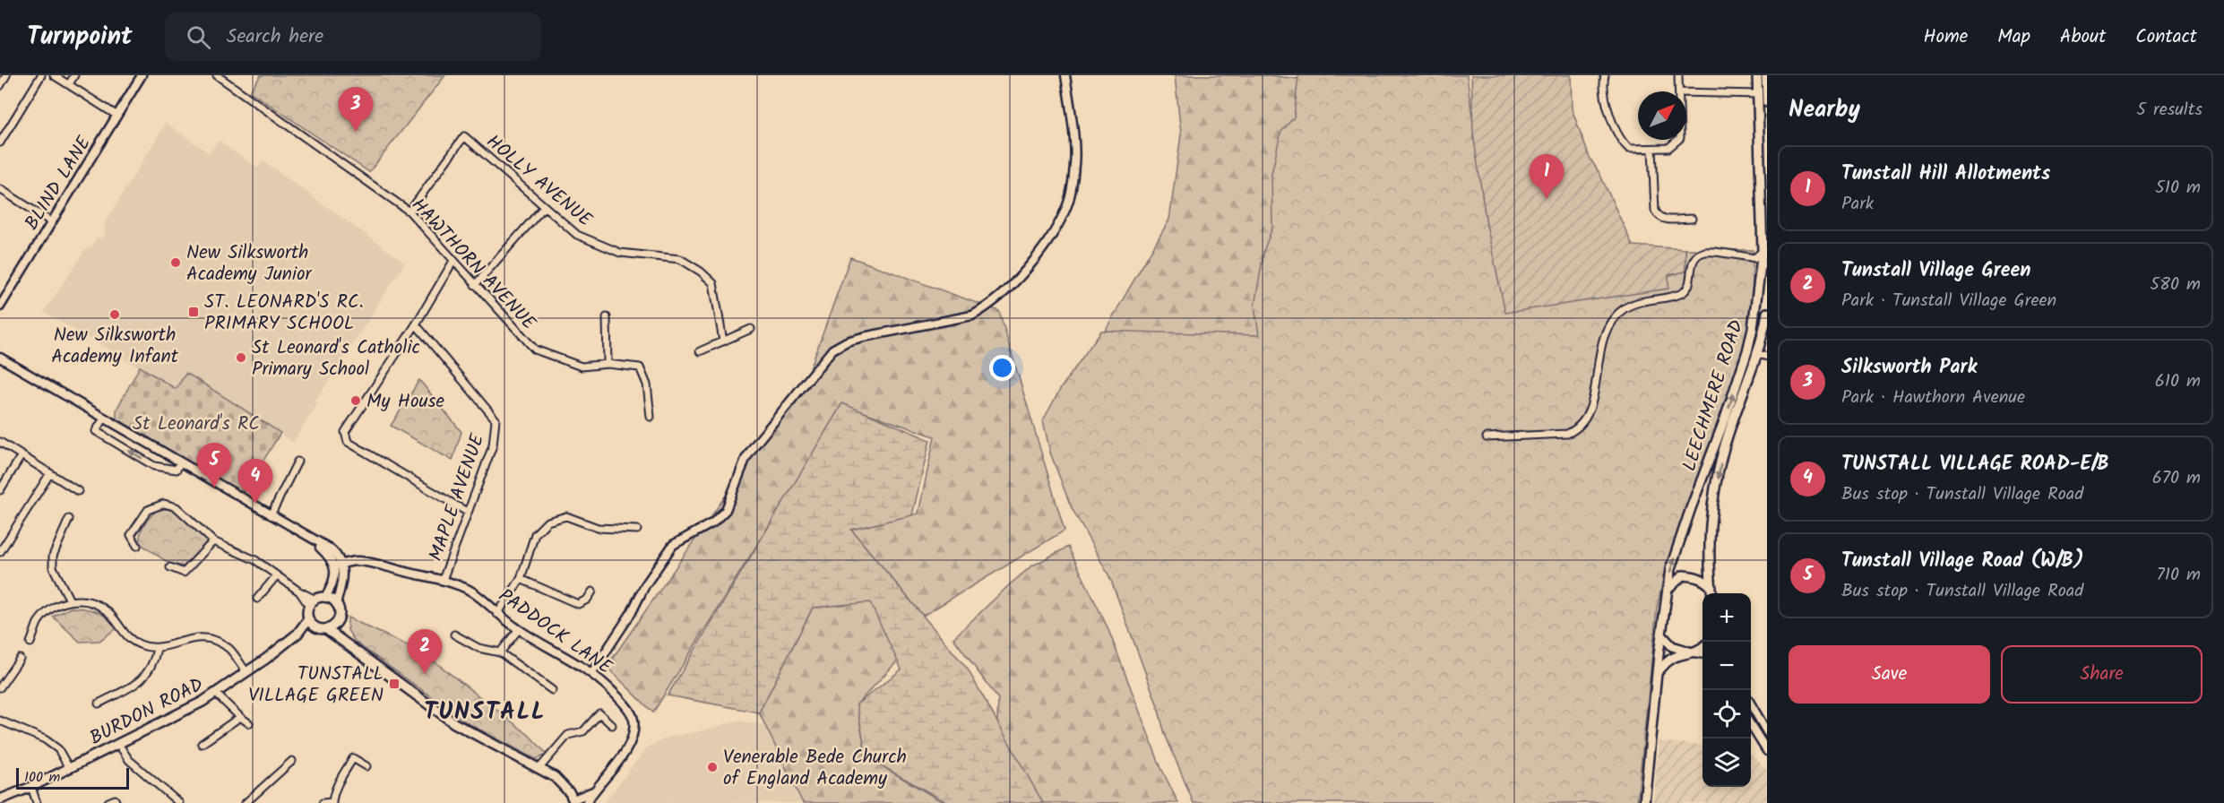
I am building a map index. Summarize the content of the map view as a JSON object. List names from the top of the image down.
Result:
{
  "streets": {
    "main road": ["LEECHMERE ROAD", "BURDON ROAD"],
    "street": [
      "HOLLY AVENUE",
      "BLIND LANE",
      "HAWTHORN AVENUE",
      "MAPLE AVENUE",
      "PADDOCK LANE"
    ]
  },
  "crossings": [
    ["HOLLY AVENUE", "HAWTHORN AVENUE"],
    ["MAPLE AVENUE", "PADDOCK LANE"]
  ],
  "districts": ["TUNSTALL"],
  "parks": ["St Leonard's RC"],
  "places": {
    "other": [
      "New Silksworth Academy Junior",
      "New Silksworth Academy Infant",
      "St Leonard's Catholic Primary School",
      "My House",
      "Venerable Bede Church of England Academy"
    ],
    "transit": ["ST. LEONARD'S RC. PRIMARY SCHOOL", "TUNSTALL VILLAGE GREEN"]
  },
  "scale_bar": "100 m",
  "north": "top right",
  "page": {
    "header": "Turnpoint",
    "search": "Search here",
    "nav": [
      "Home",
      "Map",
      "About",
      "Contact"
    ],
    "heading": ["Nearby", "5 results"],
    "pins": [
      "3",
      "1",
      "5",
      "4",
      "2"
    ],
    "list": [
      {
        "mark": "1",
        "name": "Tunstall Hill Allotments",
        "note": "Park",
        "value": "510 m"
      },
      {
        "mark": "2",
        "name": "Tunstall Village Green",
        "note": "Park · Tunstall Village Green",
        "value": "580 m"
      },
      {
        "mark": "3",
        "name": "Silksworth Park",
        "note": "Park · Hawthorn Avenue",
        "value": "610 m"
      },
      {
        "mark": "4",
        "name": "TUNSTALL VILLAGE ROAD-E/B",
        "note": "Bus stop · Tunstall Village Road",
        "value": "670 m"
      },
      {
        "mark": "5",
        "name": "Tunstall Village Road (W/B)",
        "note": "Bus stop · Tunstall Village Road",
        "value": "710 m"
      }
    ],
    "map_buttons": ["+", "−"],
    "buttons": ["Save", "Share"],
    "scale": "100 m"
  }
}
